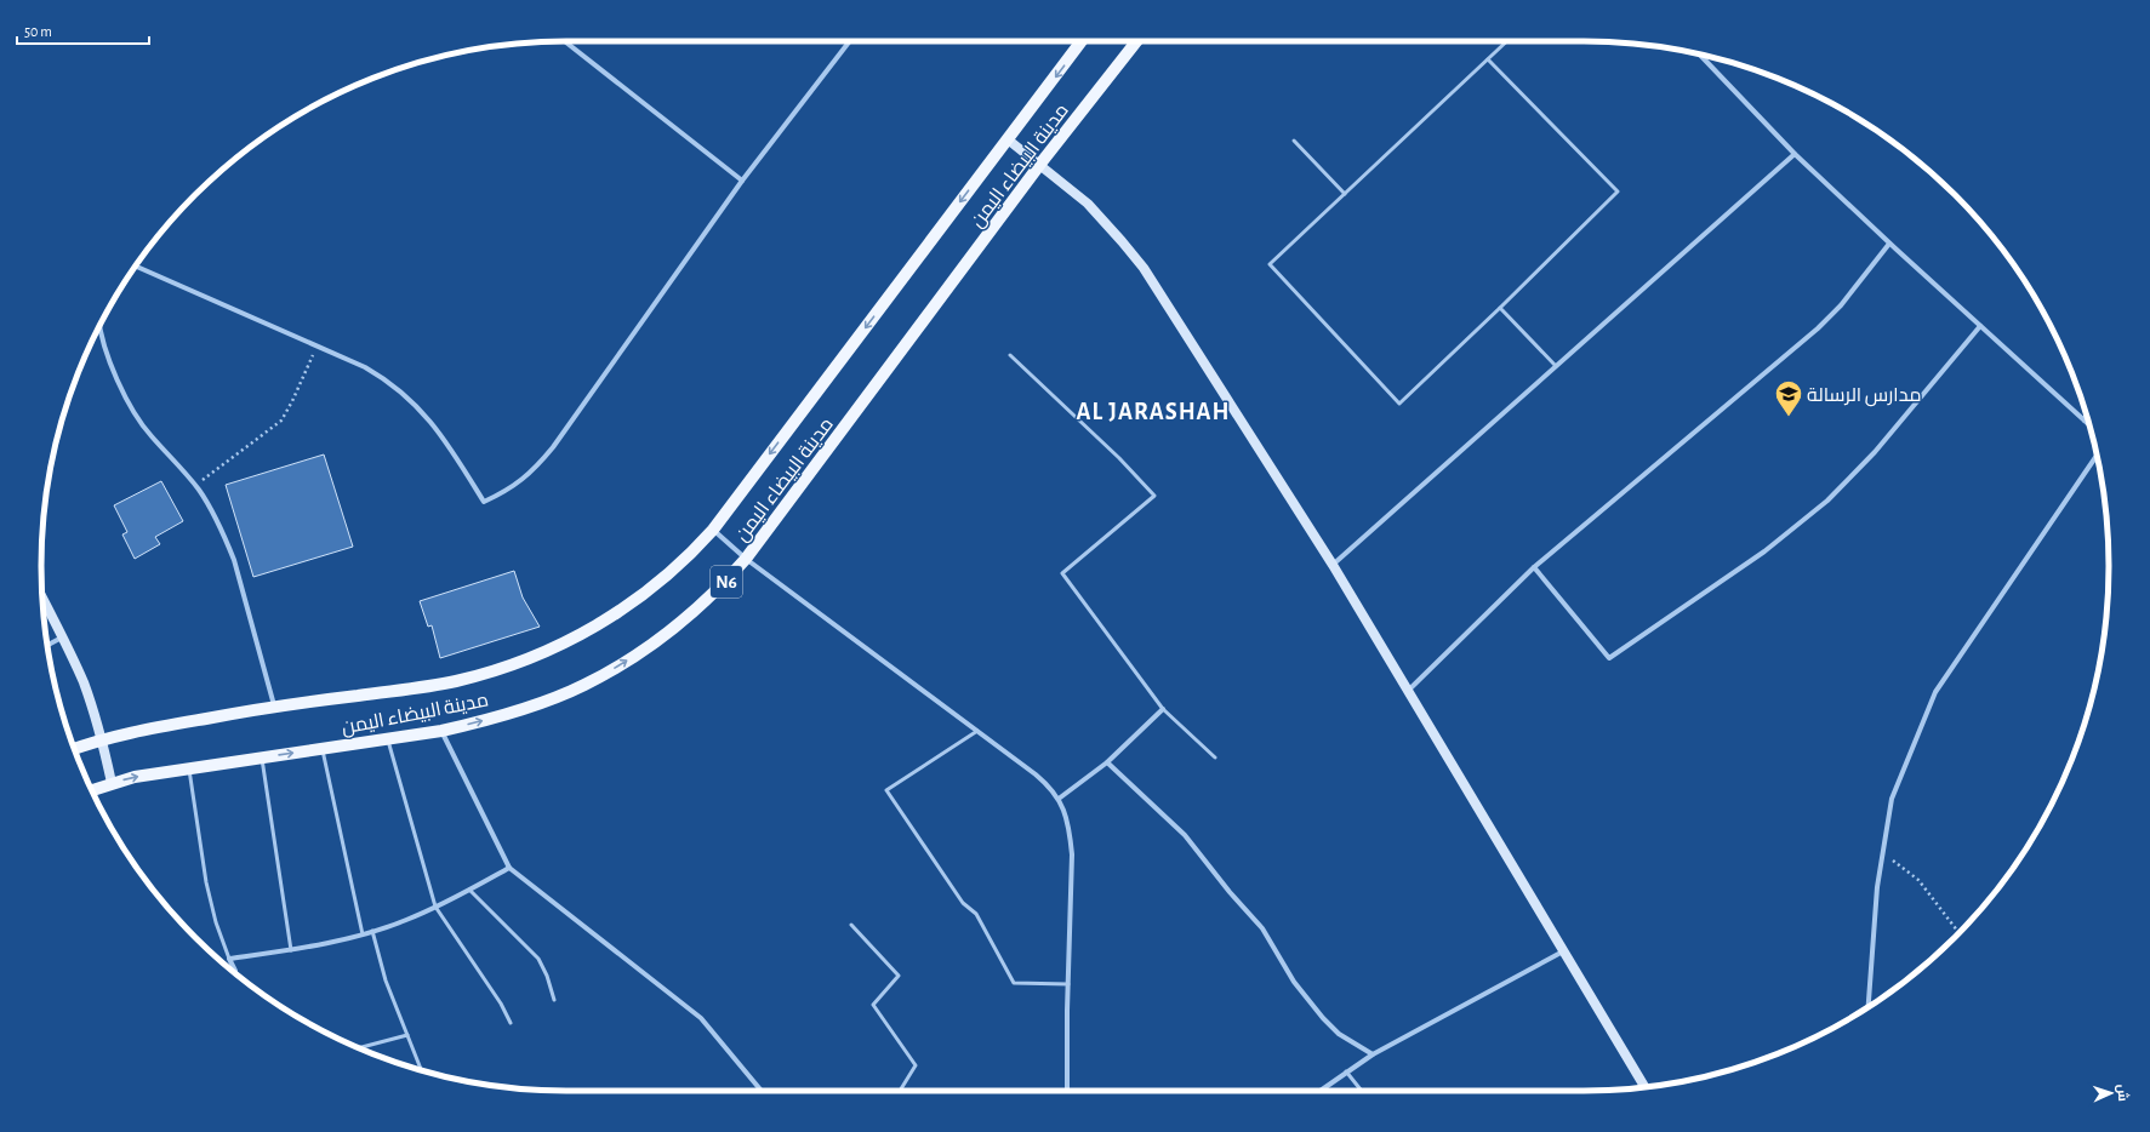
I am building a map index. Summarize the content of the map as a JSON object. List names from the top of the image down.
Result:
{
  "streets": {
    "main road": ["مدينة البيضاء اليمن", "N6"]
  },
  "districts": ["AL JARASHAH"],
  "places": {
    "school or university": ["مدارس الرسالة"]
  },
  "scale_bar": "50 m",
  "north": "right"
}
